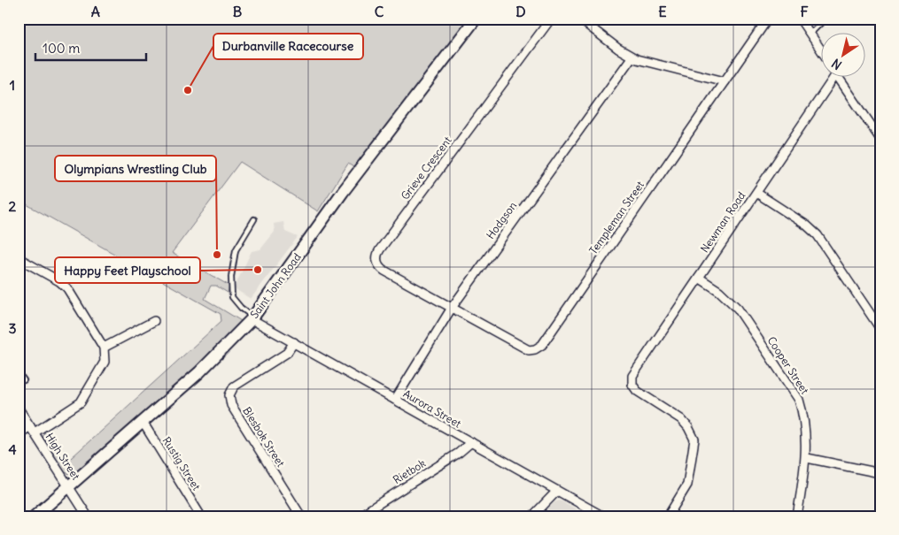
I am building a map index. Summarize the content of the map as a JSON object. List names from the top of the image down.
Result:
{
  "streets": {
    "main road": ["Saint John Road"],
    "street": [
      "Grieve Crescent",
      "Templeman Street",
      "Hodgson",
      "Newman Road",
      "Cooper Street",
      "Aurora Street",
      "Blesbok Street",
      "High Street",
      "Rustig Street",
      "Rietbok"
    ]
  },
  "crossings": [
    ["Grieve Crescent", "Templeman Street"],
    ["Grieve Crescent", "Hodgson"],
    ["Templeman Street", "Hodgson"],
    ["Hodgson", "Aurora Street"],
    ["Newman Road", "Cooper Street"],
    ["Saint John Road", "Aurora Street"],
    ["Saint John Road", "High Street"],
    ["Saint John Road", "Rustig Street"],
    ["Aurora Street", "Blesbok Street"],
    ["Aurora Street", "Rietbok"]
  ],
  "places": ["Durbanville Racecourse", "Olympians Wrestling Club", "Happy Feet Playschool"],
  "scale_bar": "100 m",
  "north": "bottom left",
  "grid": {
    "columns": [
      "A",
      "B",
      "C",
      "D",
      "E",
      "F"
    ],
    "rows": [
      "1",
      "2",
      "3",
      "4"
    ]
  }
}
